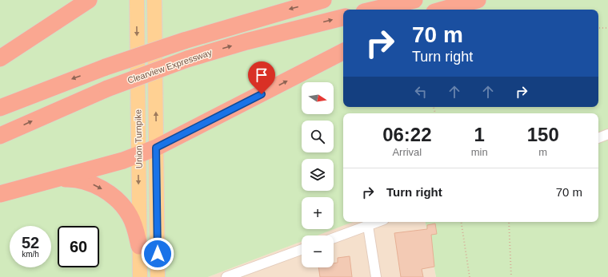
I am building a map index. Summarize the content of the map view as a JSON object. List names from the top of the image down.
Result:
{
  "streets": {
    "highway": ["Clearview Expressway"],
    "main road": ["Union Turnpike"]
  },
  "north": "right",
  "page": {
    "turn": ["70 m", "Turn right"],
    "map_buttons": ["+", "−"],
    "eta": [
      "06:22",
      "Arrival",
      "1",
      "min",
      "150",
      "m"
    ],
    "list": [
      {
        "name": "Turn right",
        "value": "70 m"
      }
    ],
    "speed": "52 km/h",
    "limit": "60"
  }
}
